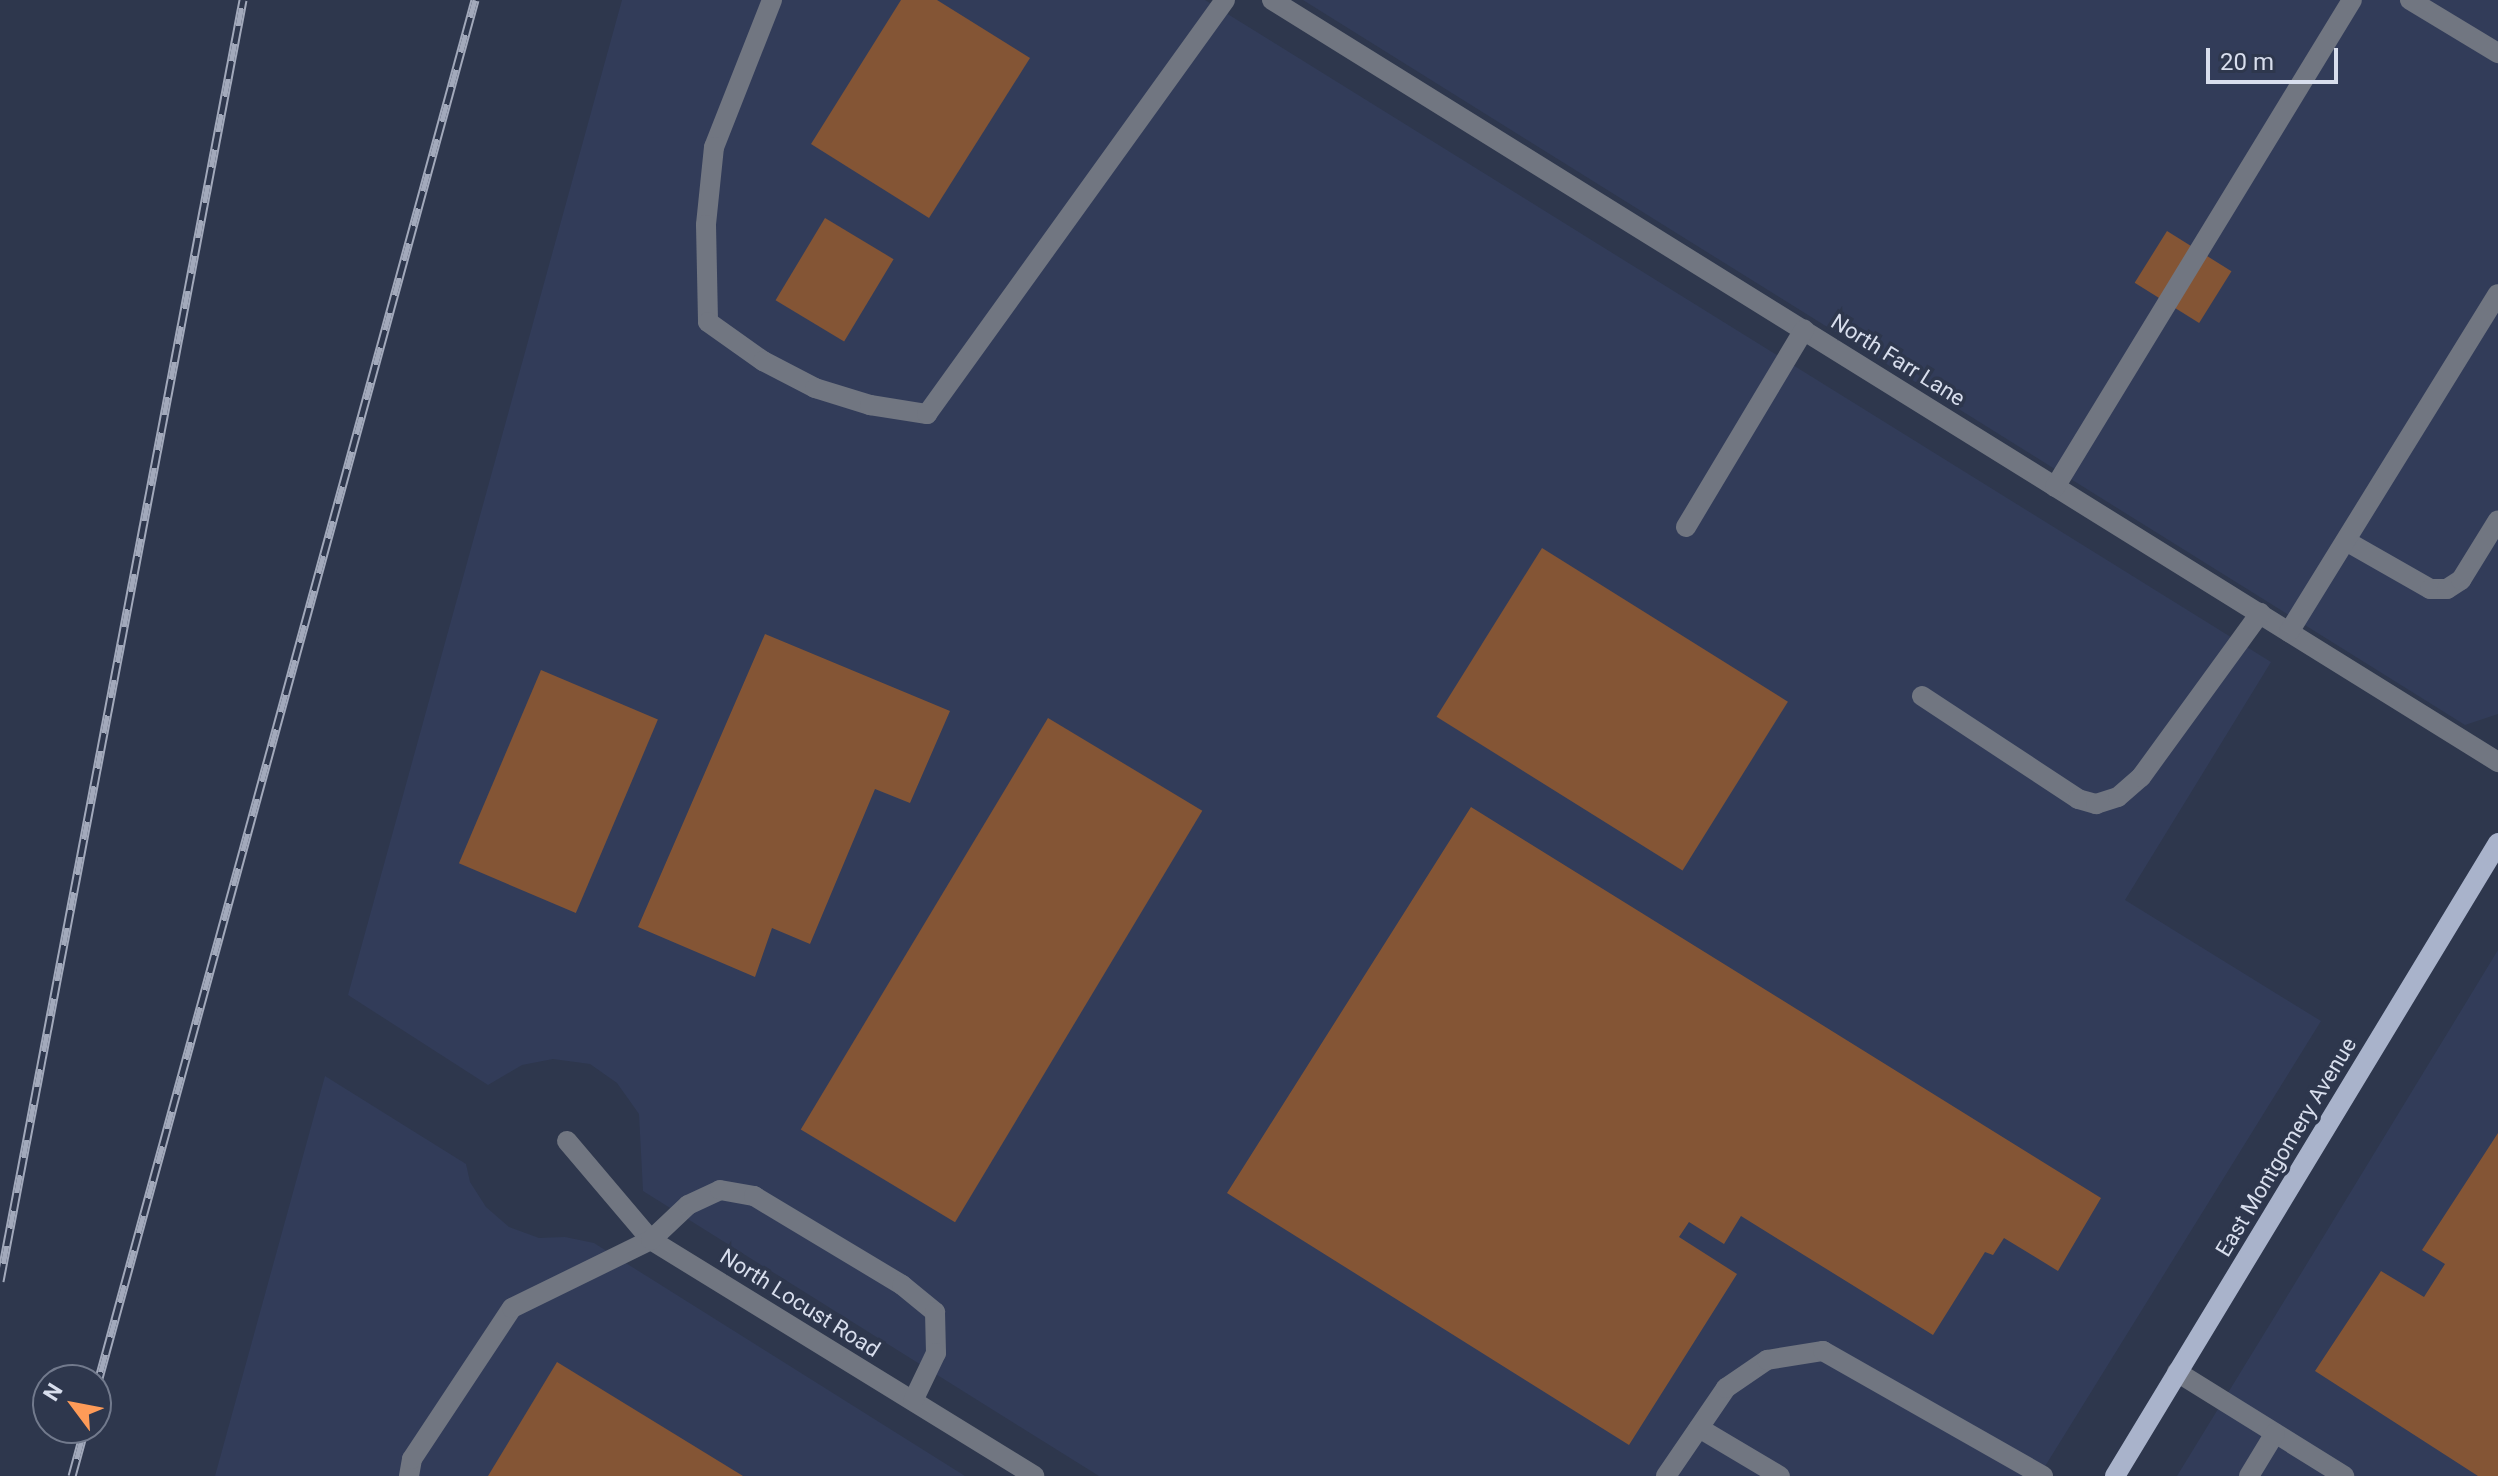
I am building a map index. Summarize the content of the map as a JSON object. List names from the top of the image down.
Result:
{
  "streets": {
    "main road": ["East Montgomery Avenue"],
    "street": ["North Farr Lane", "North Locust Road"]
  },
  "scale_bar": "20 m",
  "north": "top left"
}
